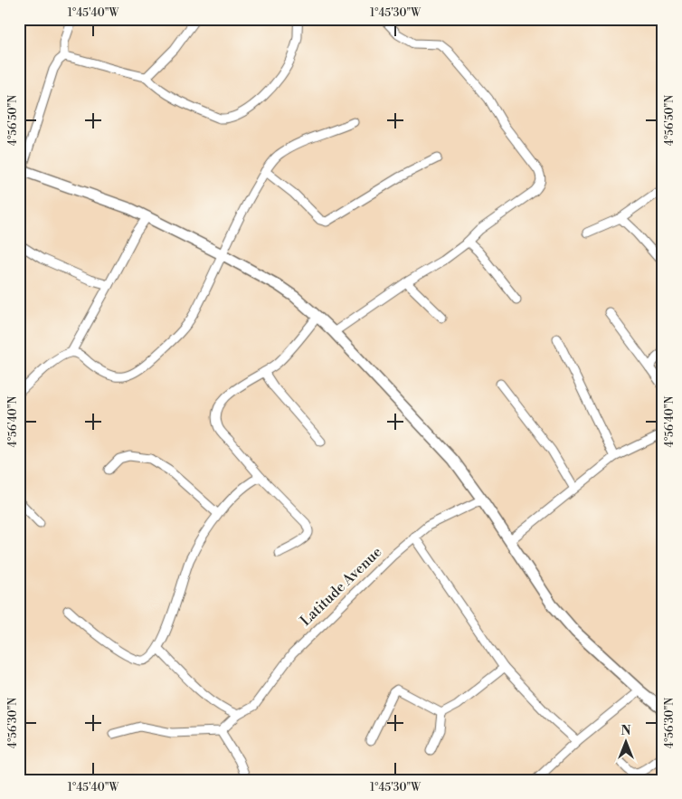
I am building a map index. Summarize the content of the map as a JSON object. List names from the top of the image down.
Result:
{
  "streets": {
    "street": ["Latitude Avenue"]
  },
  "north": "top",
  "coordinates": [
    "1°45'40\"W",
    "1°45'30\"W",
    "4°56'50\"N",
    "4°56'40\"N",
    "4°56'30\"N"
  ]
}
